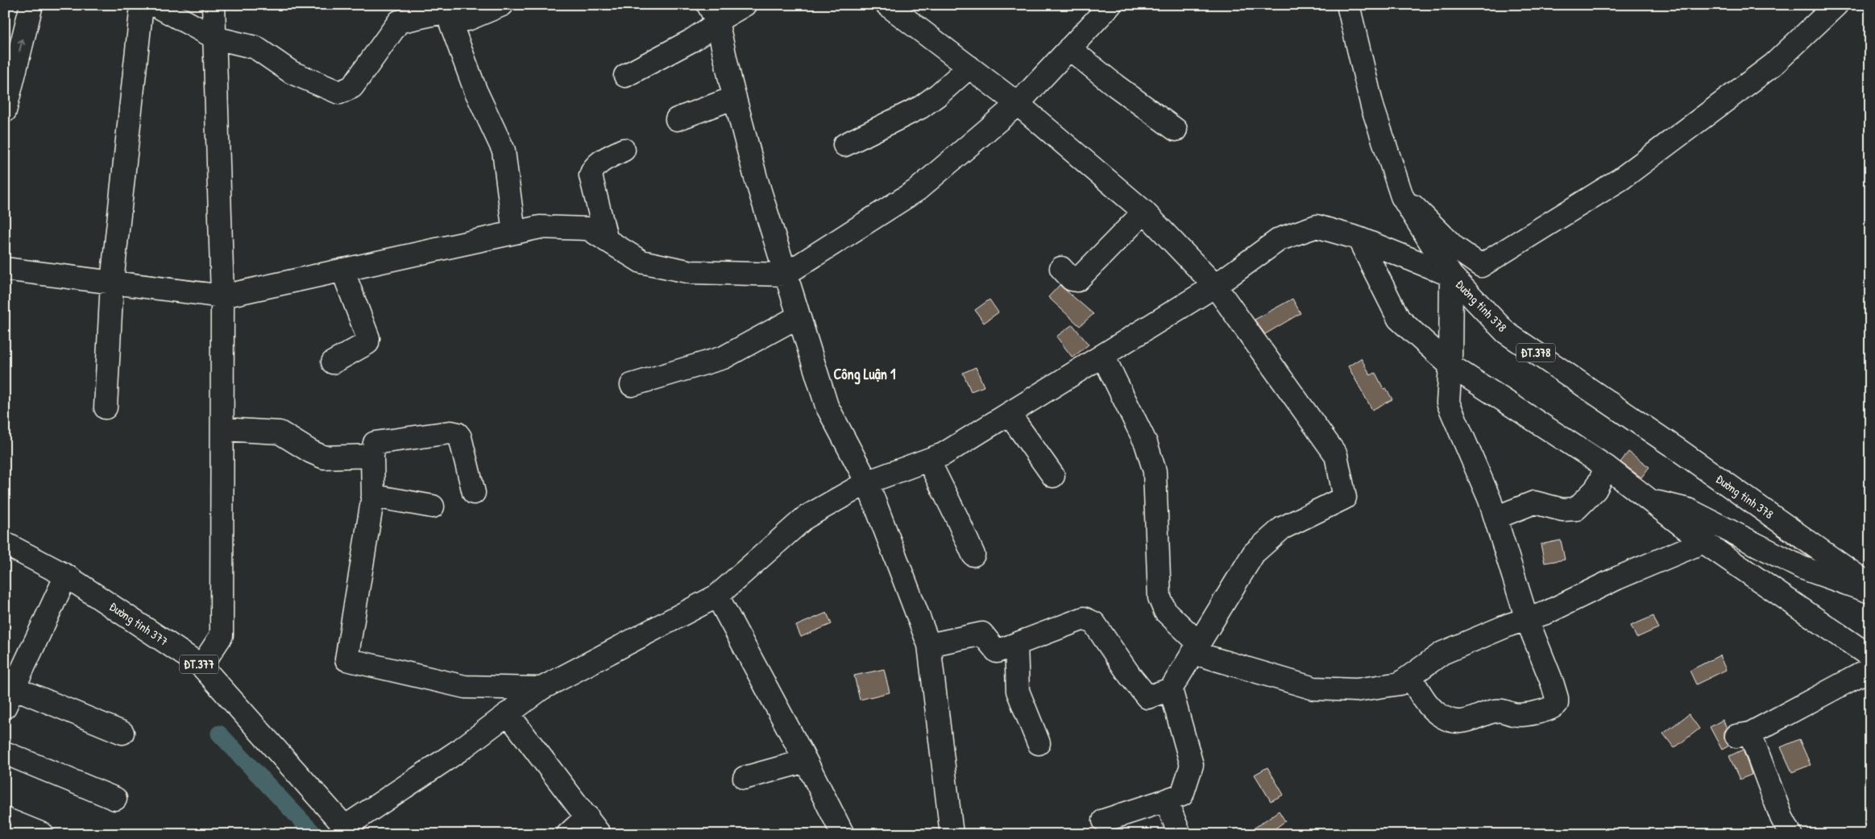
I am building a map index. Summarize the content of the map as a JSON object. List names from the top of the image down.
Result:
{
  "streets": {
    "street": [
      "Đường tỉnh 378",
      "ĐT.378",
      "Đường tỉnh 377",
      "ĐT.377"
    ]
  },
  "districts": ["Công Luận 1"]
}
